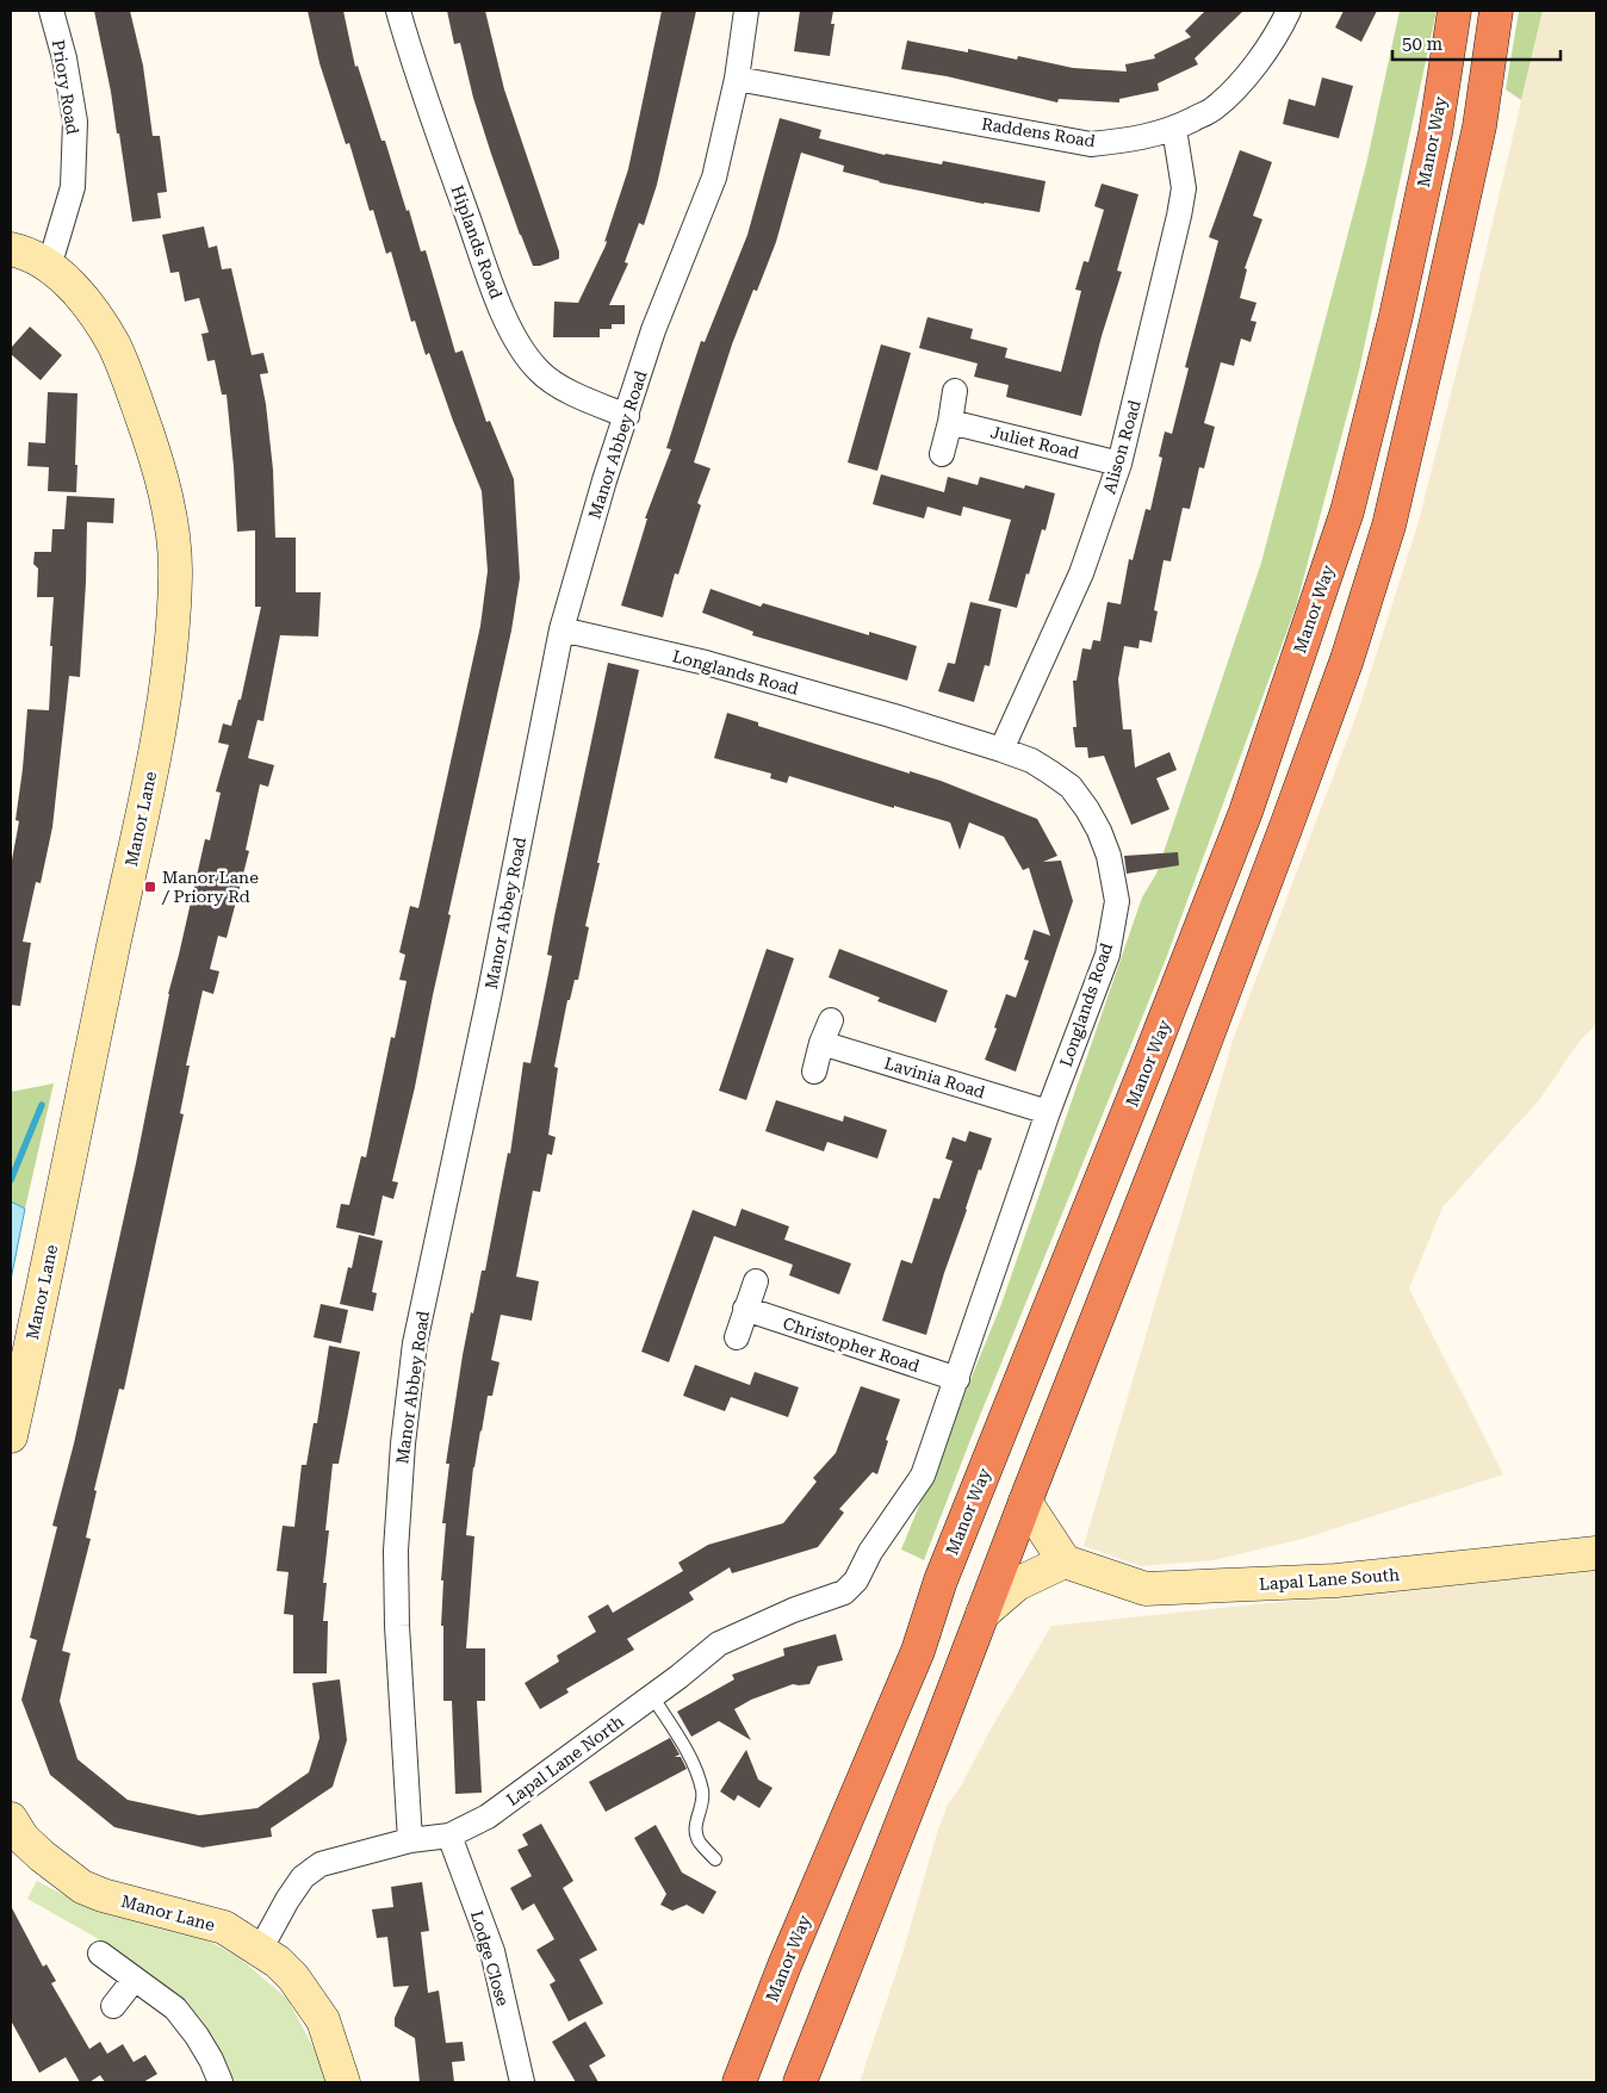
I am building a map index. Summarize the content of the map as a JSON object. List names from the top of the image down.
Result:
{
  "streets": {
    "highway": ["Manor Way"],
    "main road": ["Manor Lane", "Lapal Lane South"],
    "street": [
      "Priory Road",
      "Raddens Road",
      "Hiplands Road",
      "Juliet Road",
      "Manor Abbey Road",
      "Alison Road",
      "Longlands Road",
      "Lavinia Road",
      "Christopher Road",
      "Lapal Lane North",
      "Lodge Close"
    ]
  },
  "crossings": [
    ["Priory Road", "Manor Lane"],
    ["Raddens Road", "Manor Abbey Road"],
    ["Raddens Road", "Alison Road"],
    ["Hiplands Road", "Manor Abbey Road"],
    ["Juliet Road", "Alison Road"],
    ["Manor Abbey Road", "Longlands Road"],
    ["Manor Abbey Road", "Lapal Lane North"],
    ["Alison Road", "Longlands Road"],
    ["Longlands Road", "Lavinia Road"],
    ["Longlands Road", "Christopher Road"],
    ["Longlands Road", "Lapal Lane North"],
    ["Manor Lane", "Lapal Lane North"],
    ["Lapal Lane North", "Lodge Close"]
  ],
  "places": {
    "transit": ["Manor Lane / Priory Rd"]
  },
  "scale_bar": "50 m"
}
